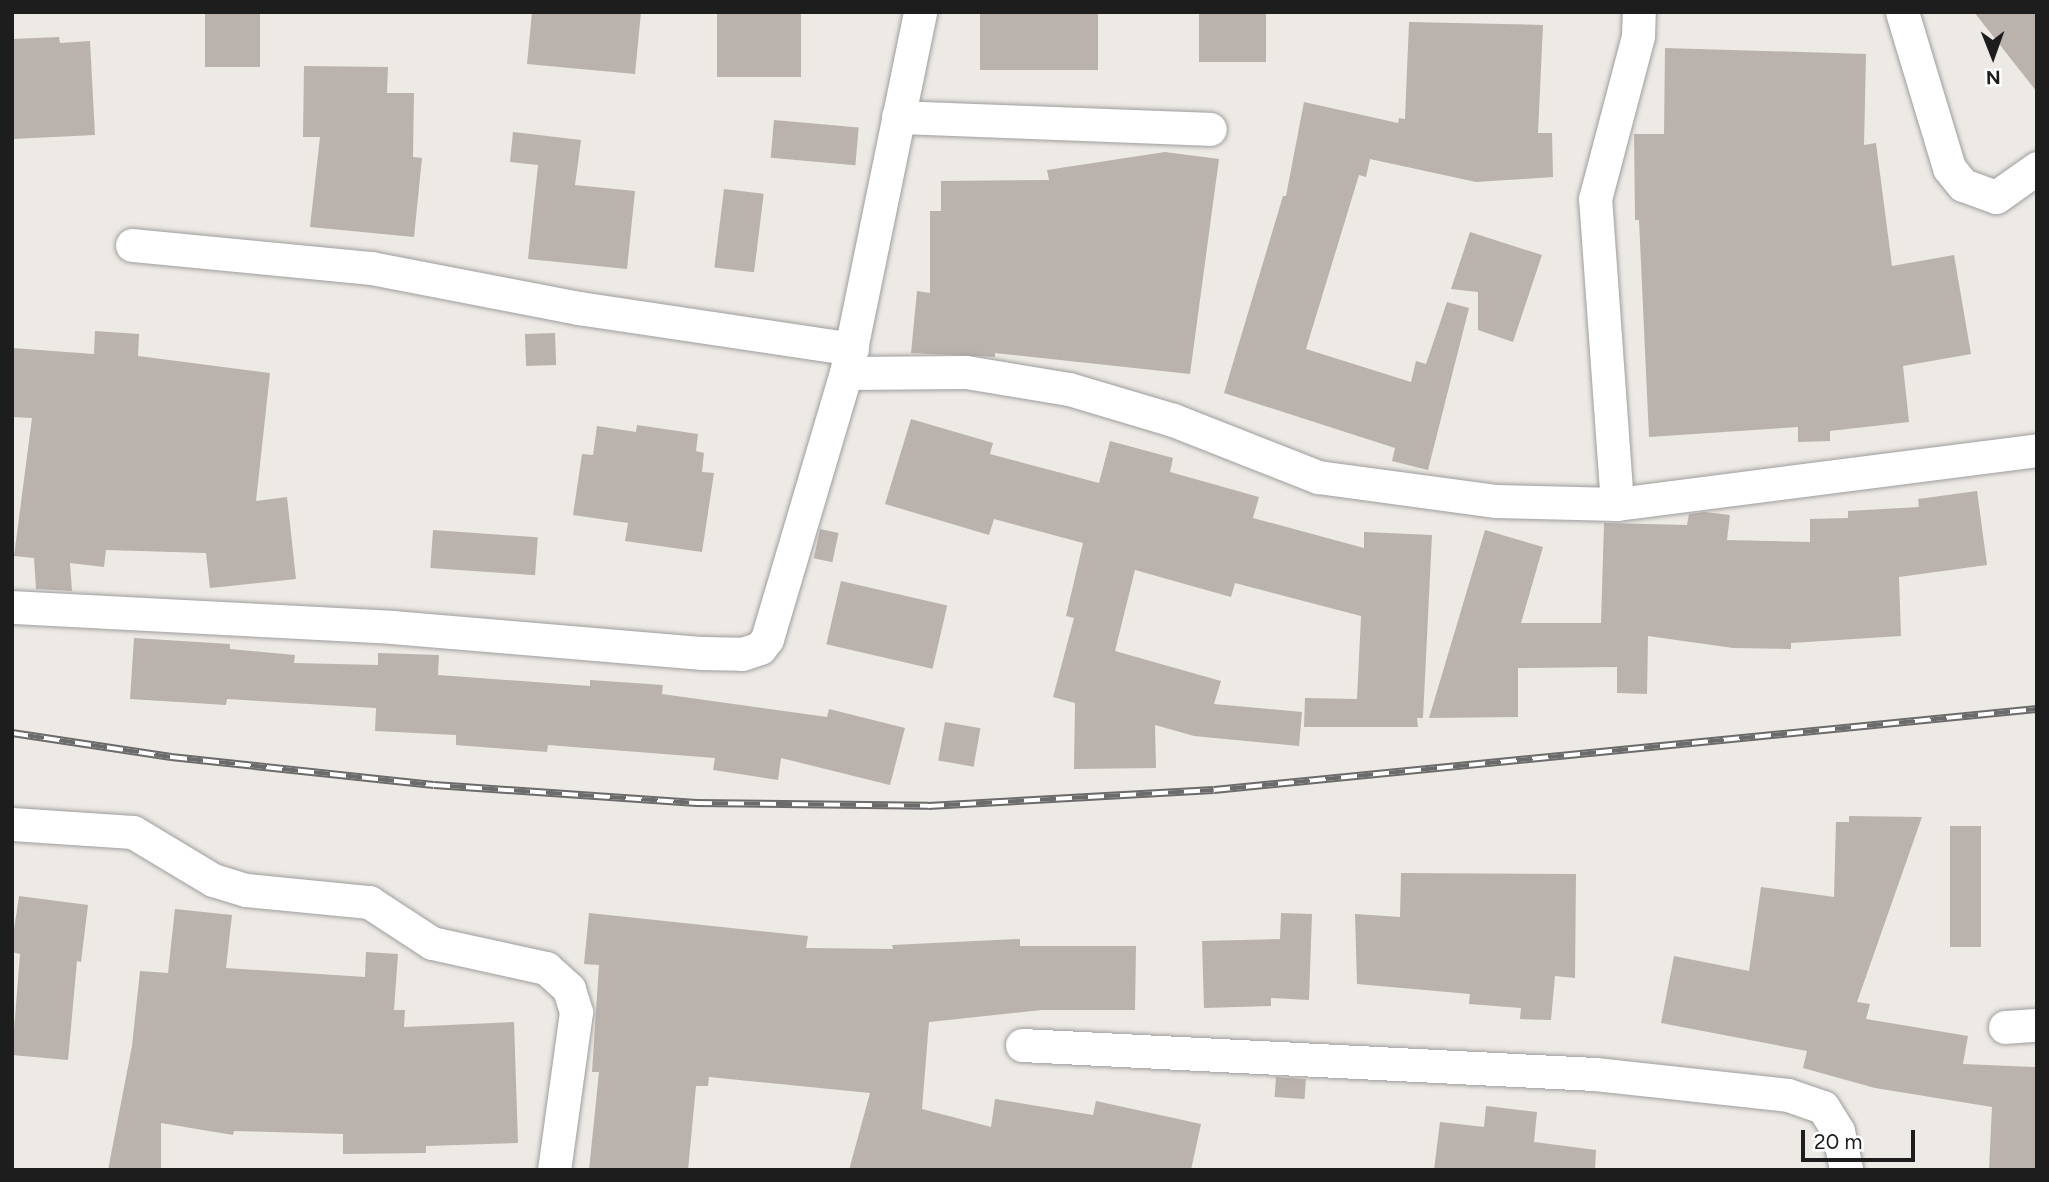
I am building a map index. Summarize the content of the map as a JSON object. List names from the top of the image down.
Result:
{
  "scale_bar": "20 m",
  "north": "bottom"
}
